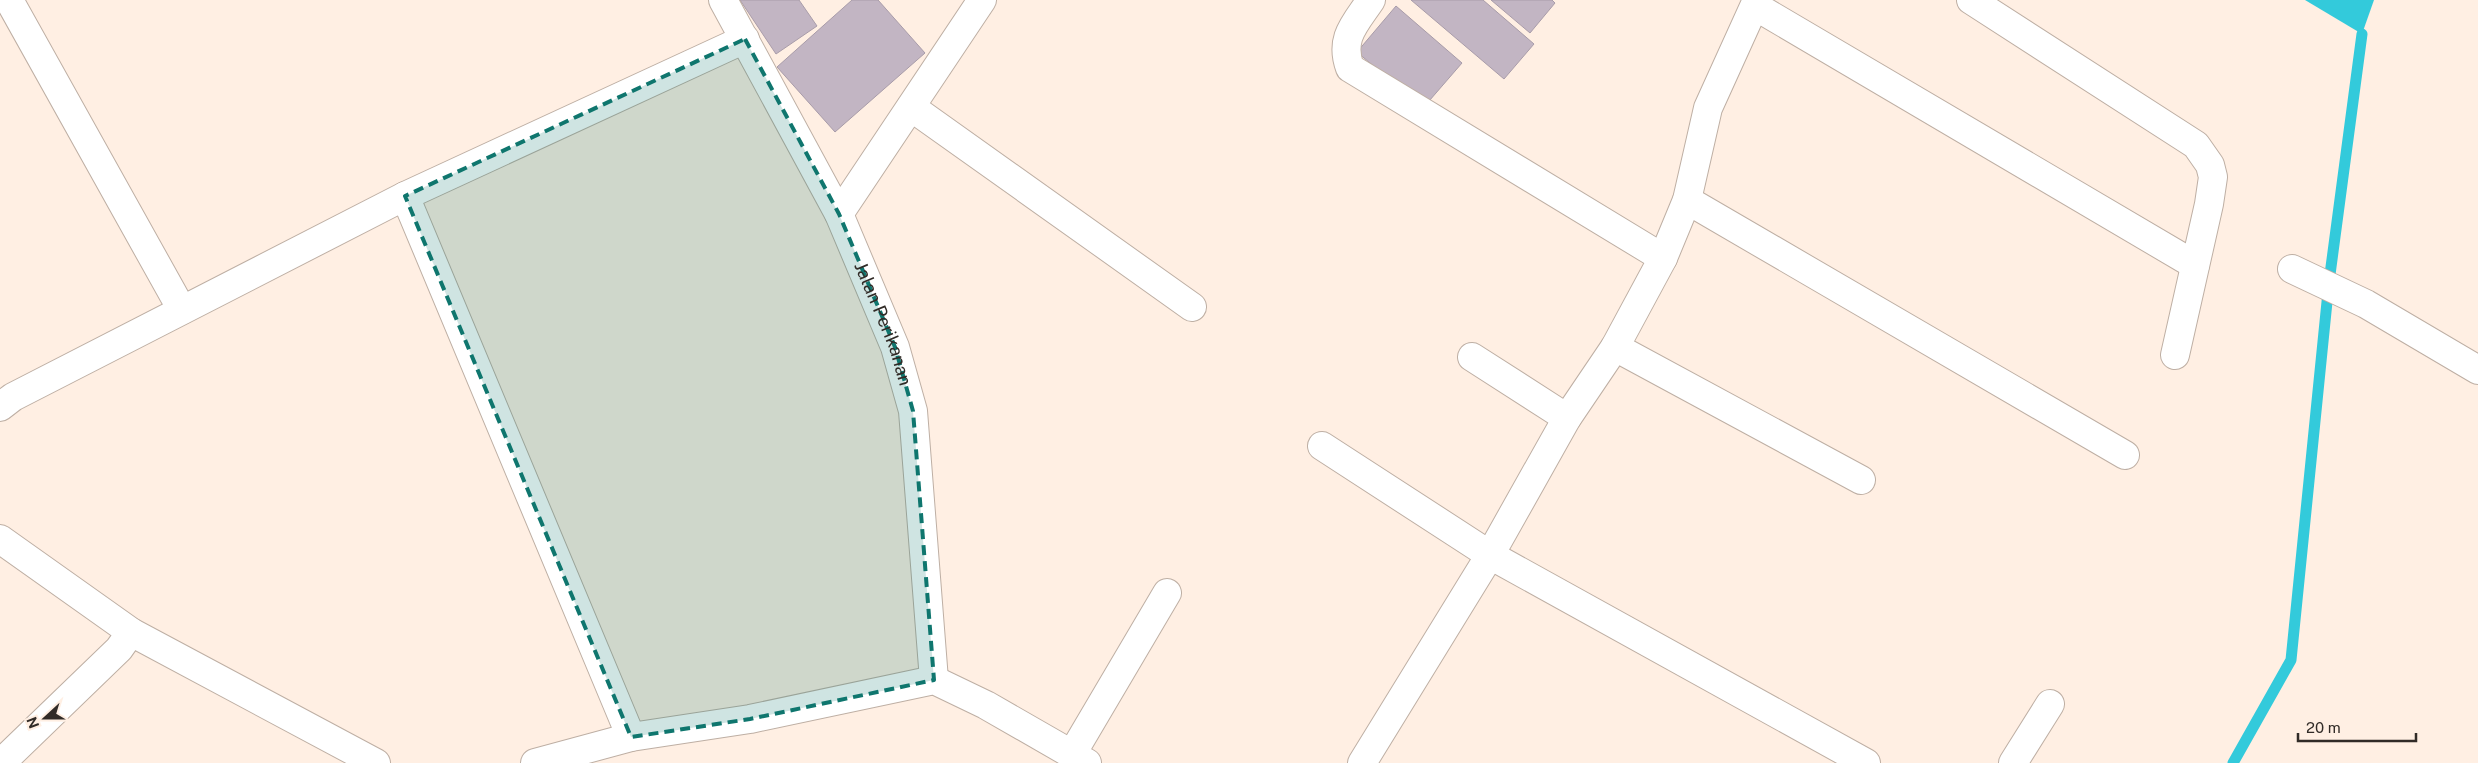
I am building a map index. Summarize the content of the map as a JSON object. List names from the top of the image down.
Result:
{
  "streets": {
    "street": ["Jalan Perikanan"]
  },
  "scale_bar": "20 m",
  "north": "left"
}
